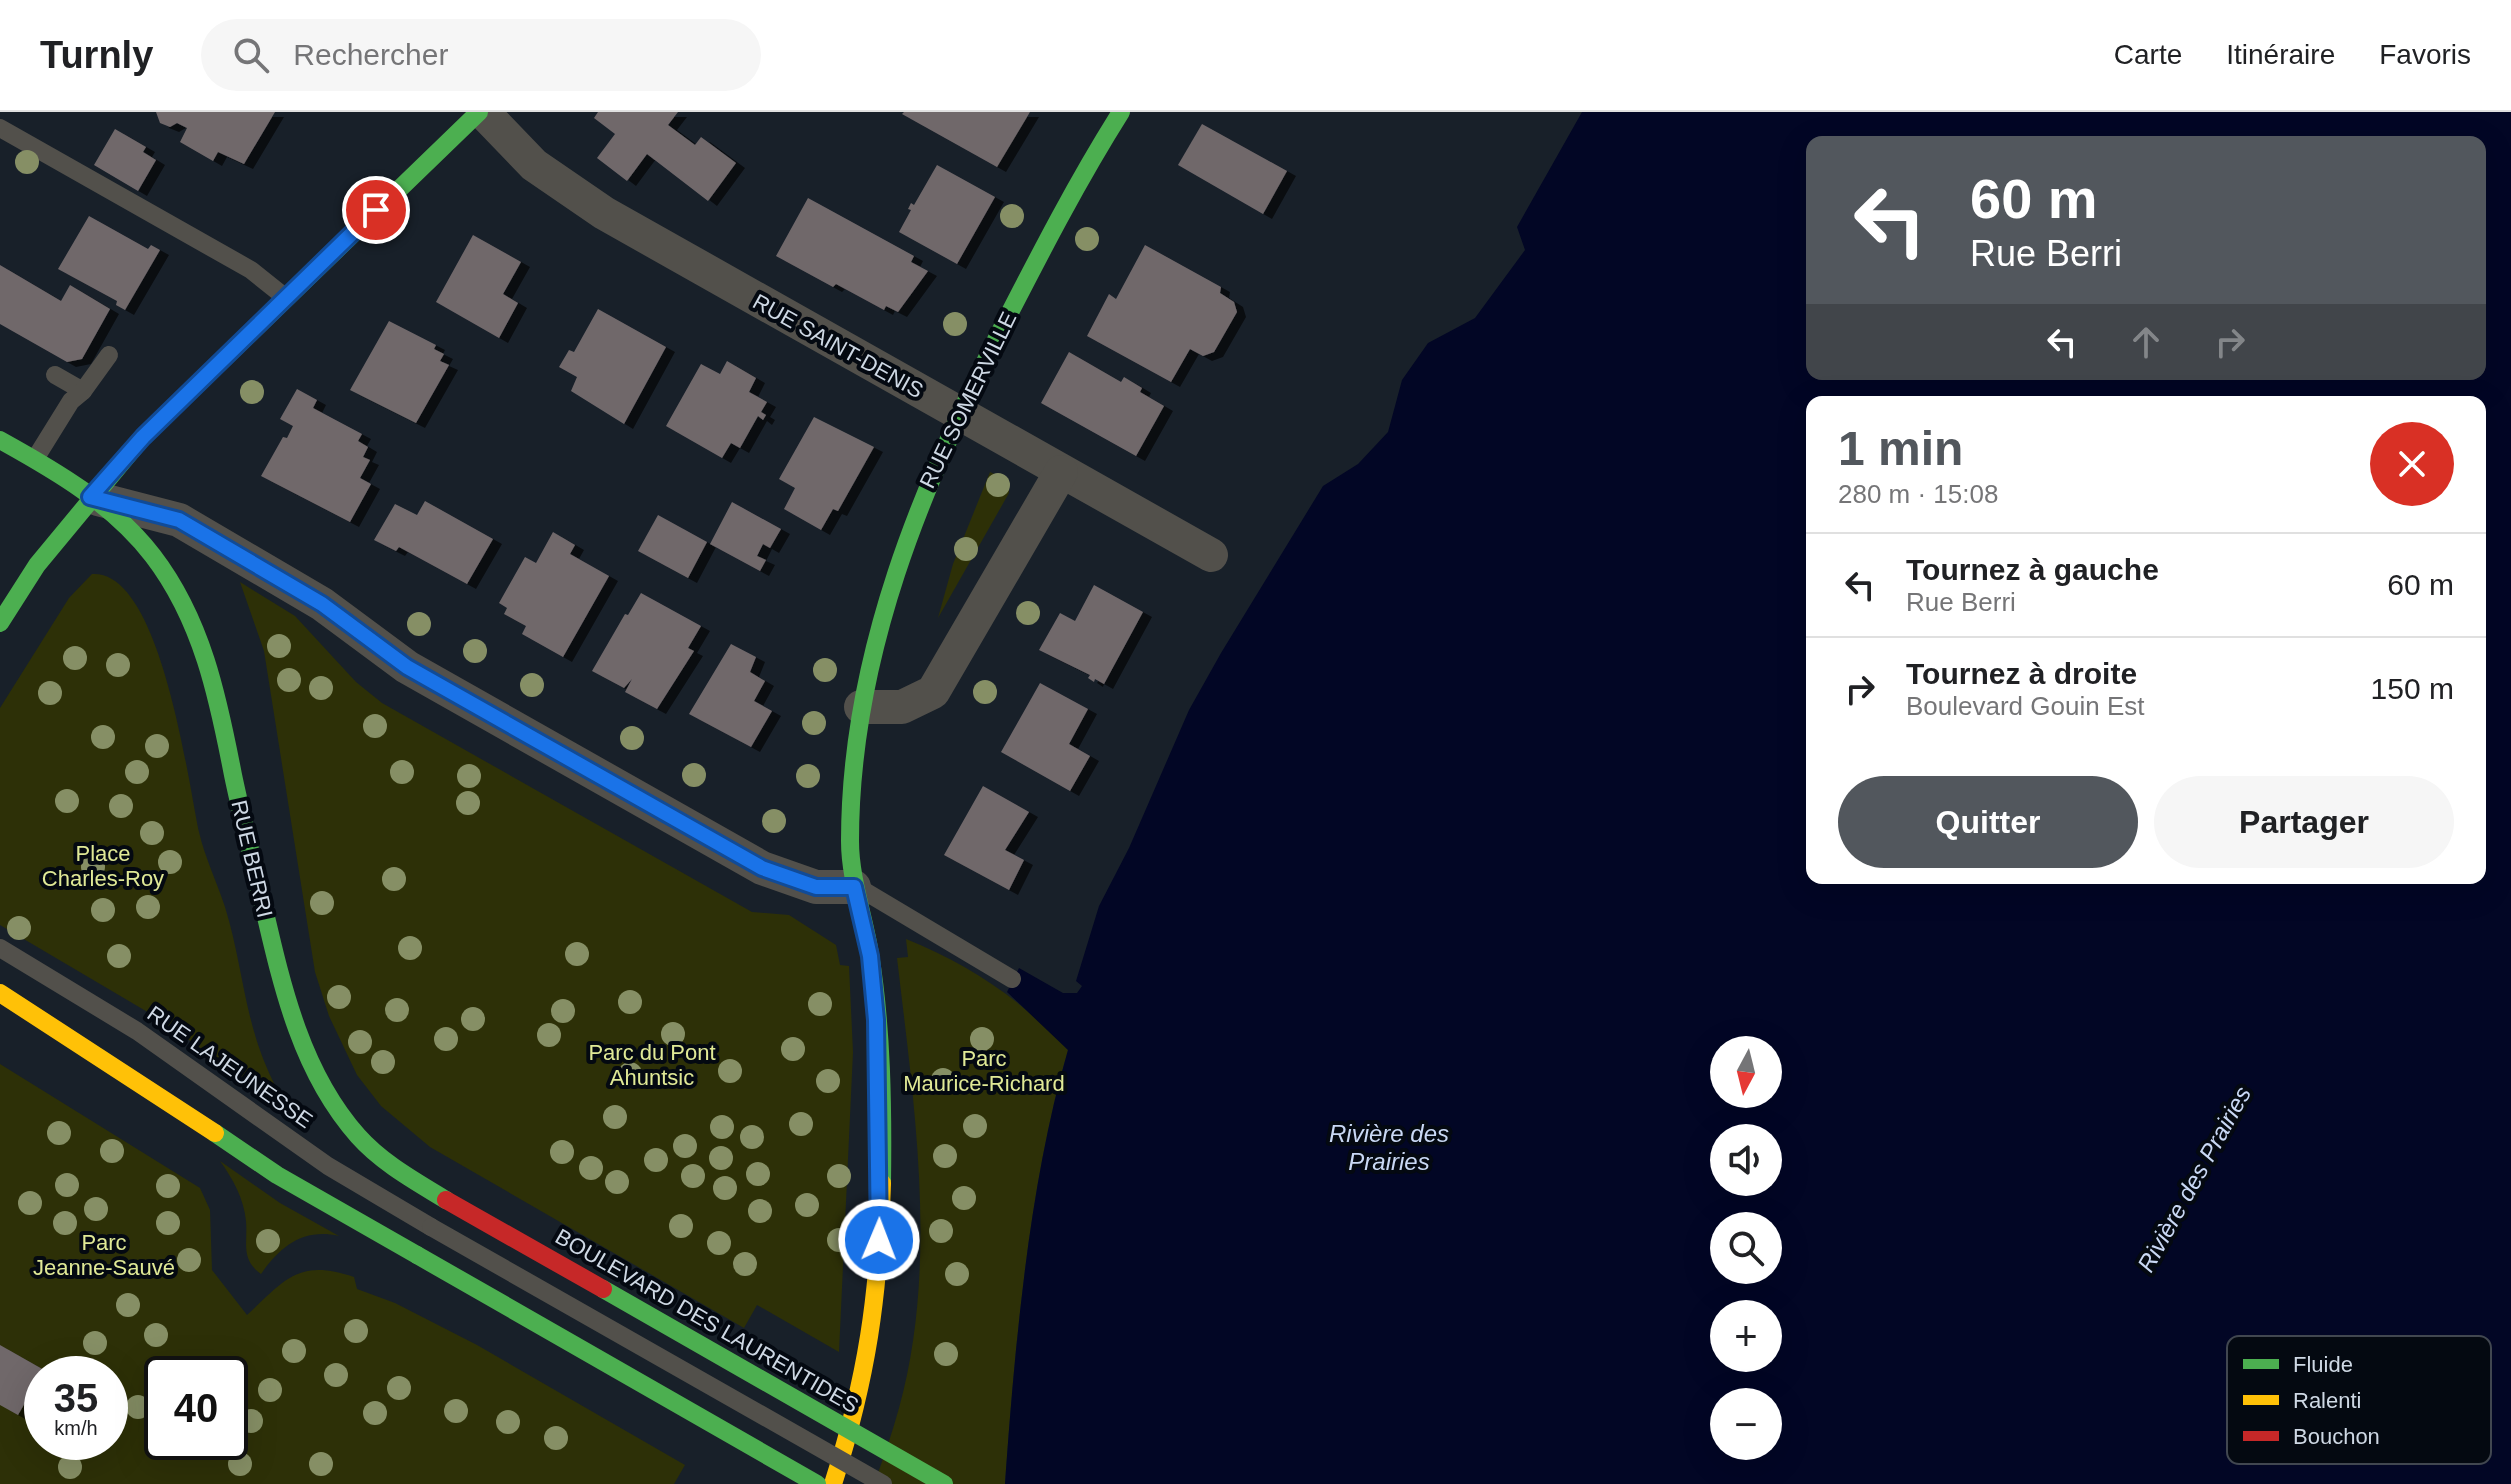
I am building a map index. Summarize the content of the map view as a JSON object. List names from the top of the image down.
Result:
{
  "streets": {
    "main road": ["RUE SOMERVILLE", "RUE BERRI", "BOULEVARD DES LAURENTIDES"],
    "street": ["RUE SAINT-DENIS"],
    "lane": ["RUE LAJEUNESSE"]
  },
  "crossings": [
    ["RUE SAINT-DENIS", "RUE SOMERVILLE"],
    ["RUE SOMERVILLE", "RUE BERRI"],
    ["RUE BERRI", "BOULEVARD DES LAURENTIDES"]
  ],
  "water": ["Rivière des Prairies"],
  "parks": [
    "Place Charles-Roy",
    "Parc du Pont Ahuntsic",
    "Parc Maurice-Richard",
    "Parc Jeanne-Sauvé"
  ],
  "legend": ["Fluide", "Ralenti", "Bouchon"],
  "north": "bottom",
  "page": {
    "header": "Turnly",
    "search": "Rechercher",
    "nav": ["Carte", "Itinéraire", "Favoris"],
    "turn": ["60 m", "Rue Berri"],
    "heading": ["1 min", "280 m · 15:08"],
    "list": [
      {
        "name": "Tournez à gauche",
        "note": "Rue Berri",
        "value": "60 m"
      },
      {
        "name": "Tournez à droite",
        "note": "Boulevard Gouin Est",
        "value": "150 m"
      }
    ],
    "buttons": ["Quitter", "Partager"],
    "map_buttons": ["+", "−"],
    "speed": "35 km/h",
    "limit": "40"
  }
}
